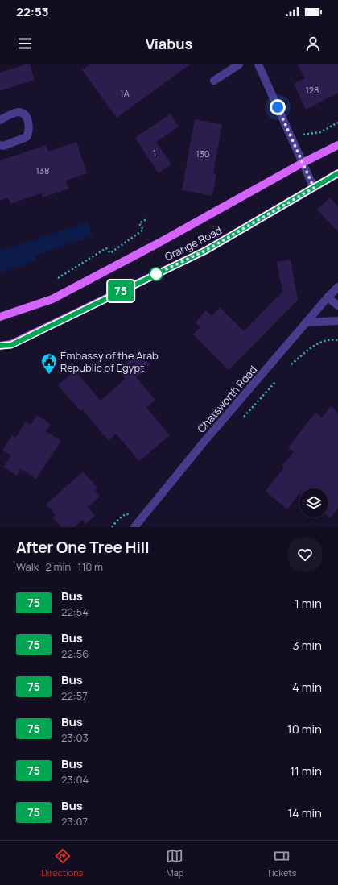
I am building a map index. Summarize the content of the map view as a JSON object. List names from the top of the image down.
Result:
{
  "streets": {
    "main road": ["Grange Road"],
    "street": ["Chatsworth Road"]
  },
  "places": {
    "public building": ["Embassy of the Arab Republic of Egypt"]
  },
  "lines": ["bus line 75"],
  "house_numbers": [
    "128",
    "1A",
    "1",
    "130",
    "138"
  ],
  "page": {
    "status": "22:53",
    "header": "Viabus",
    "on_map": "75",
    "heading": ["After One Tree Hill", "Walk · 2 min · 110 m"],
    "list": [
      {
        "mark": "75",
        "name": "Bus",
        "note": "22:54",
        "value": "1 min"
      },
      {
        "mark": "75",
        "name": "Bus",
        "note": "22:56",
        "value": "3 min"
      },
      {
        "mark": "75",
        "name": "Bus",
        "note": "22:57",
        "value": "4 min"
      },
      {
        "mark": "75",
        "name": "Bus",
        "note": "23:03",
        "value": "10 min"
      },
      {
        "mark": "75",
        "name": "Bus",
        "note": "23:04",
        "value": "11 min"
      },
      {
        "mark": "75",
        "name": "Bus",
        "note": "23:07",
        "value": "14 min"
      }
    ],
    "tabs": ["Directions", "Map", "Tickets"]
  }
}
